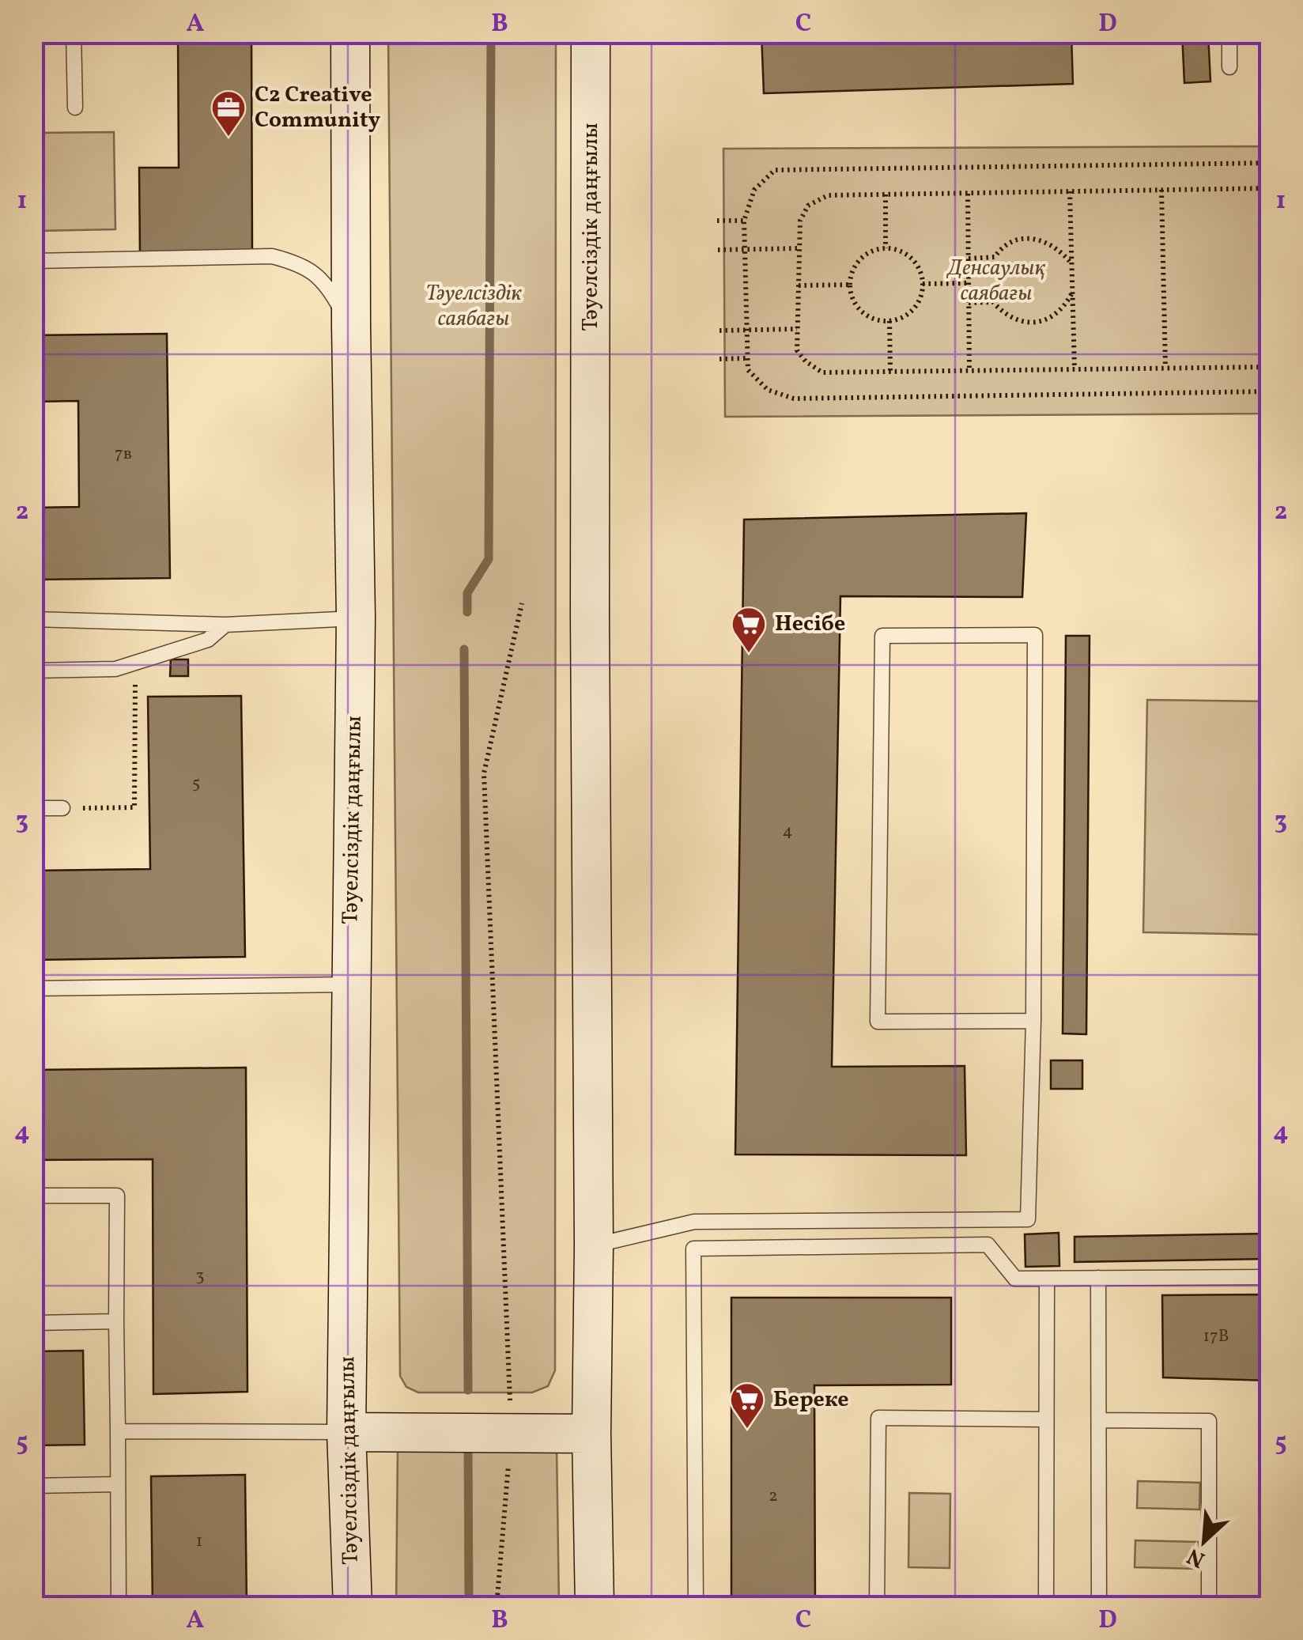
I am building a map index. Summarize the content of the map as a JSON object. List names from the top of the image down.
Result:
{
  "streets": {
    "street": ["Тәуелсіздік даңғылы"]
  },
  "parks": ["Денсаулық саябағы", "Тәуелсіздік саябағы"],
  "places": {
    "office": ["C2 Creative Community"],
    "supermarket": ["Несiбе", "Береке"]
  },
  "house_numbers": [
    "7в",
    "5",
    "4",
    "3",
    "17В",
    "2",
    "1"
  ],
  "north": "bottom left",
  "grid": {
    "columns": [
      "A",
      "B",
      "C",
      "D"
    ],
    "rows": [
      "1",
      "2",
      "3",
      "4",
      "5"
    ]
  }
}
